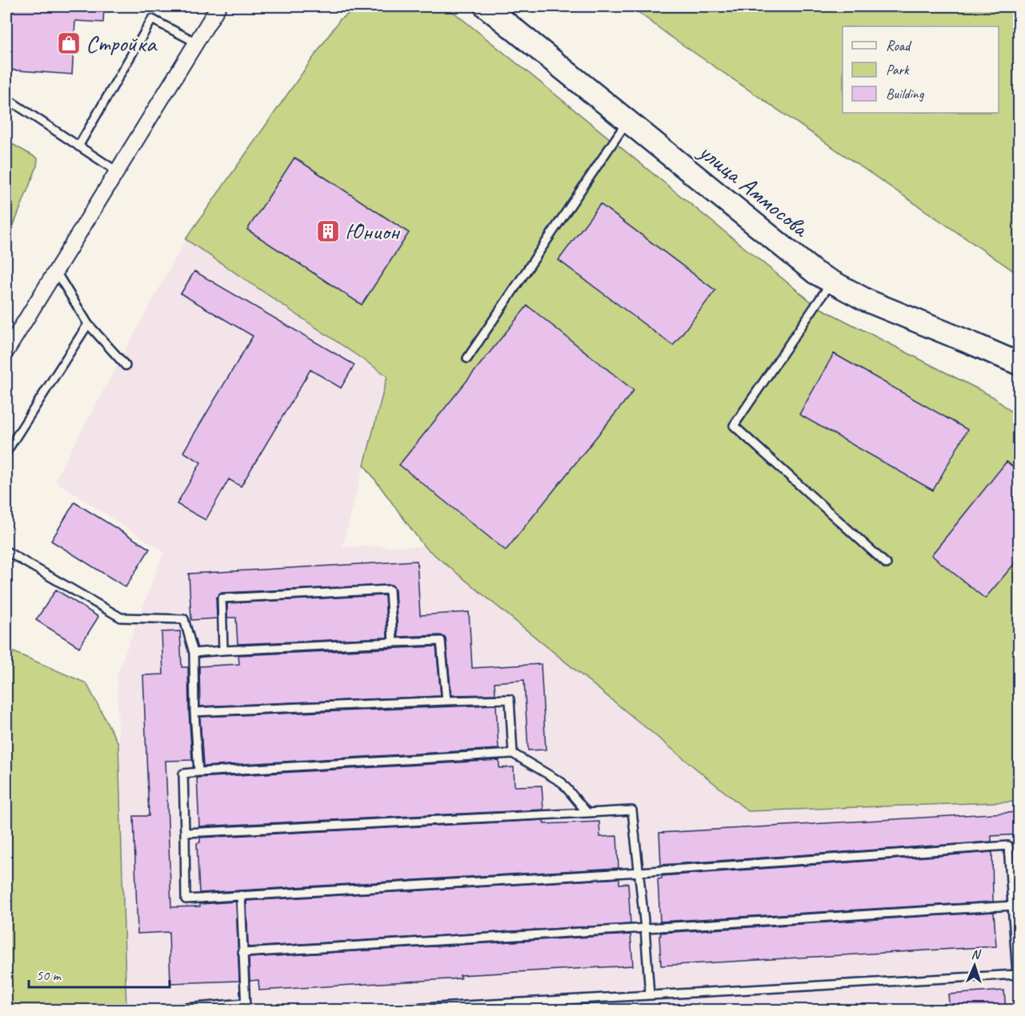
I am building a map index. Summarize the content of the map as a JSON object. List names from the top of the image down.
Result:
{
  "streets": {
    "street": ["улица Аммосова"]
  },
  "places": {
    "shop": ["Стройка"],
    "building": ["Юнион"]
  },
  "legend": ["Road", "Park", "Building"],
  "scale_bar": "50 m",
  "north": "top"
}
